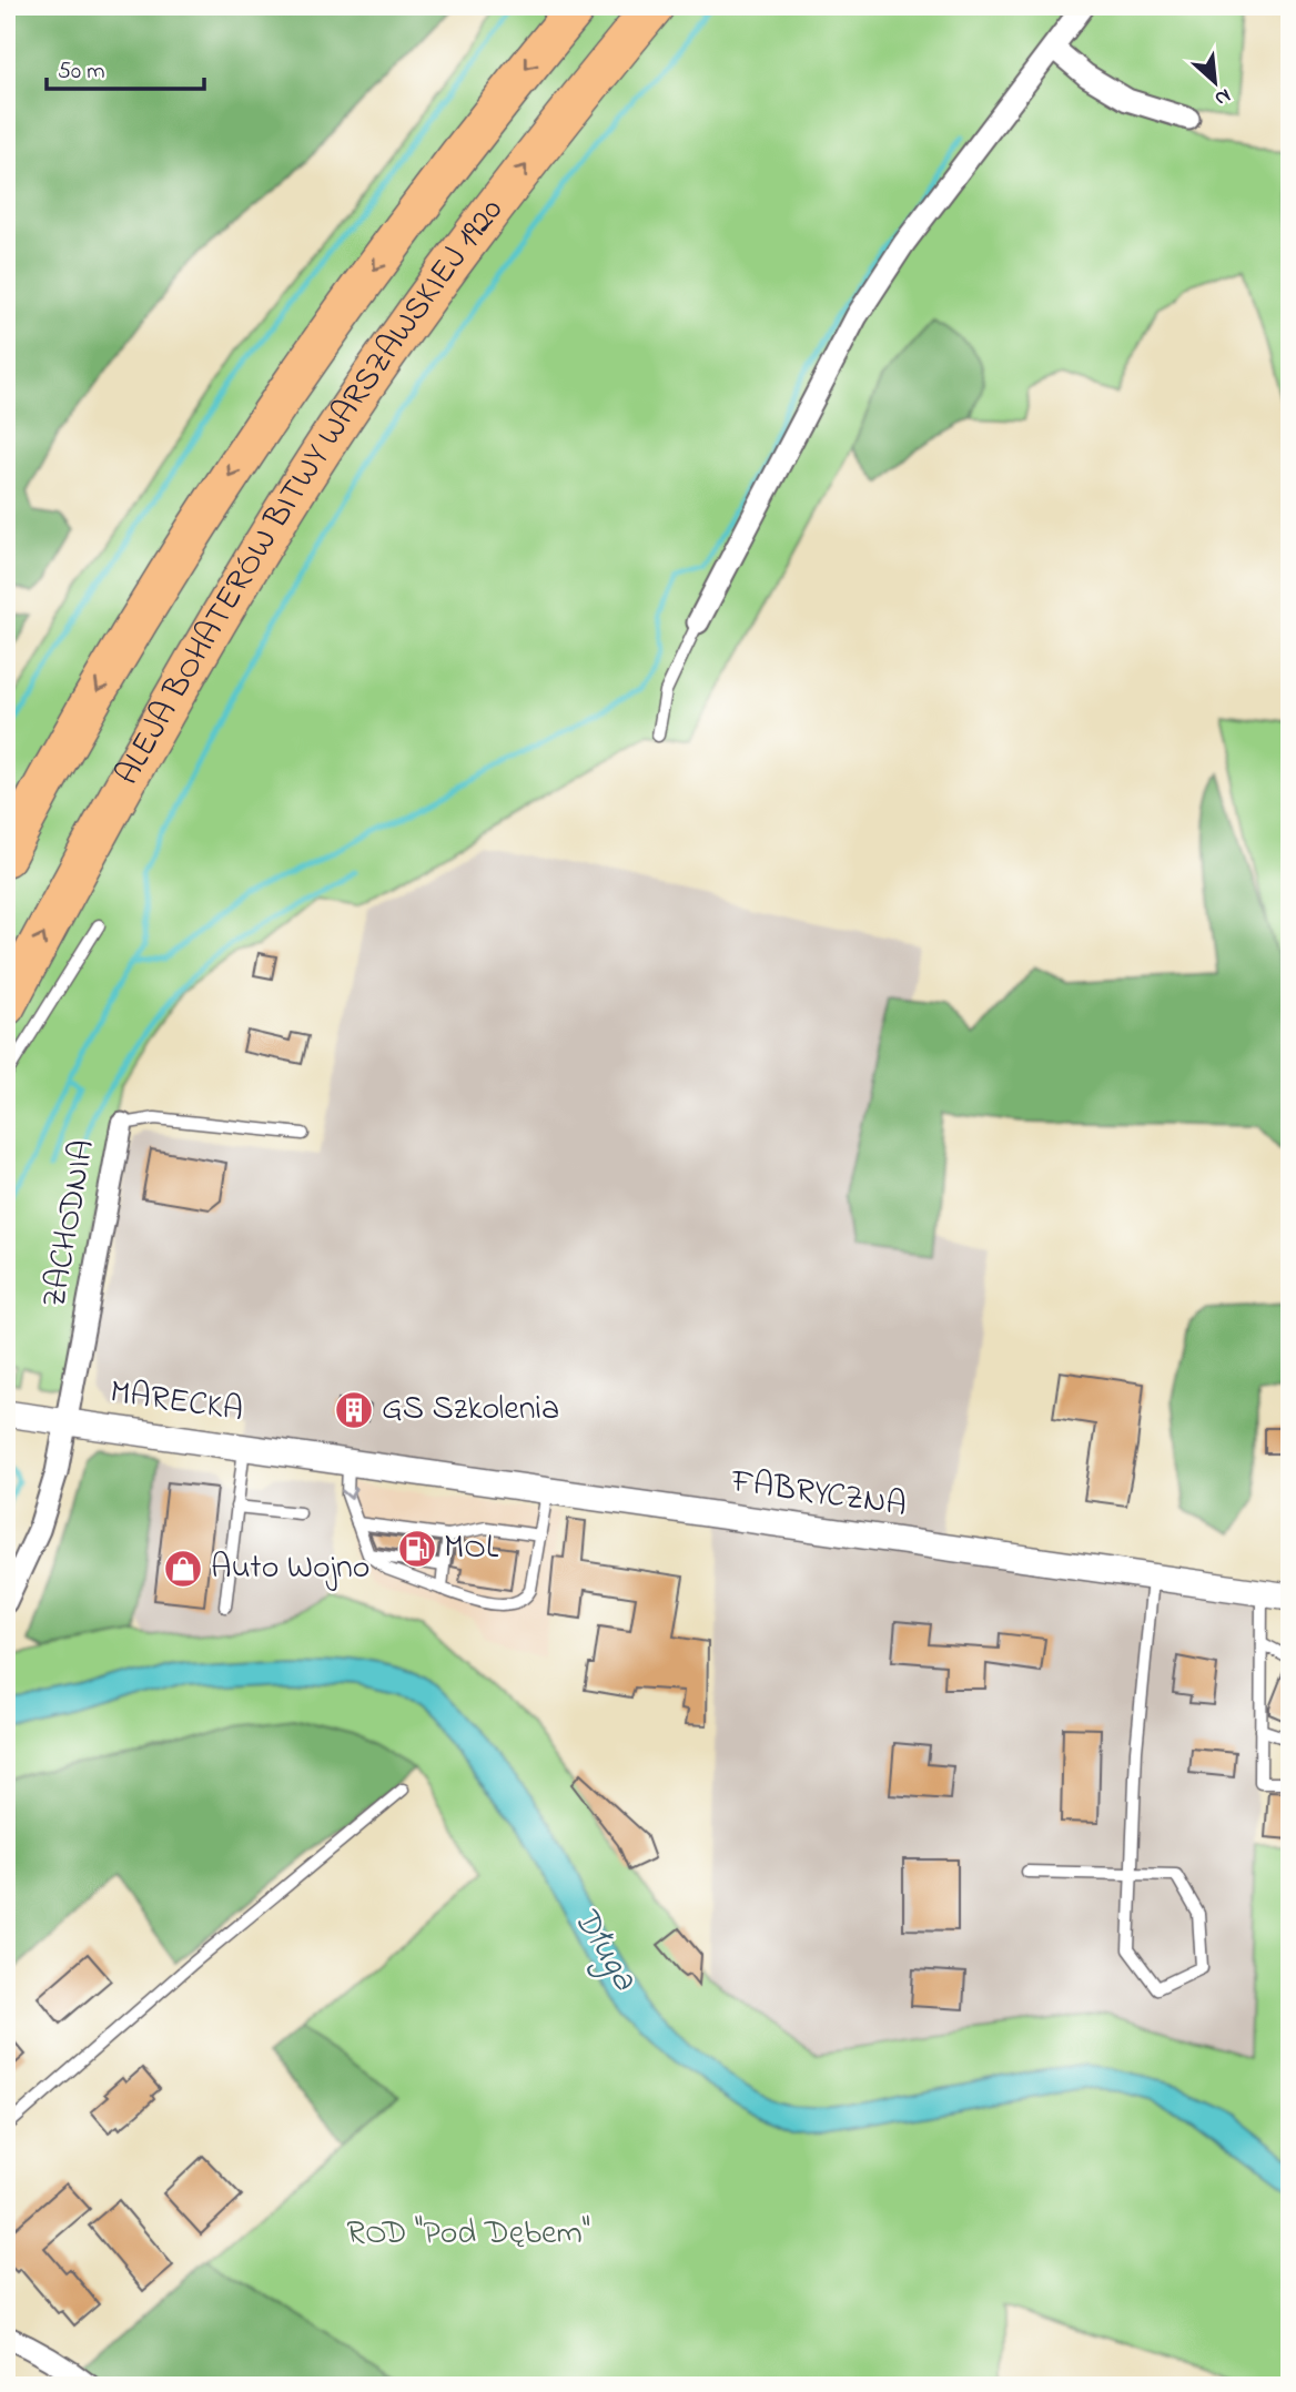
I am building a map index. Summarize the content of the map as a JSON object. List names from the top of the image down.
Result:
{
  "streets": {
    "highway": ["ALEJA BOHATERÓW BITWY WARSZAWSKIEJ 1920"],
    "street": ["ZACHODNIA", "MARECKA", "FABRYCZNA"]
  },
  "crossings": [
    ["ZACHODNIA", "MARECKA"],
    ["MARECKA", "FABRYCZNA"]
  ],
  "water": ["Długa"],
  "parks": ["ROD \"Pod Dębem\""],
  "places": {
    "building": ["GS Szkolenia"],
    "fuel station": ["MOL"],
    "shop": ["Auto Wojno"]
  },
  "scale_bar": "50 m",
  "north": "bottom right"
}
